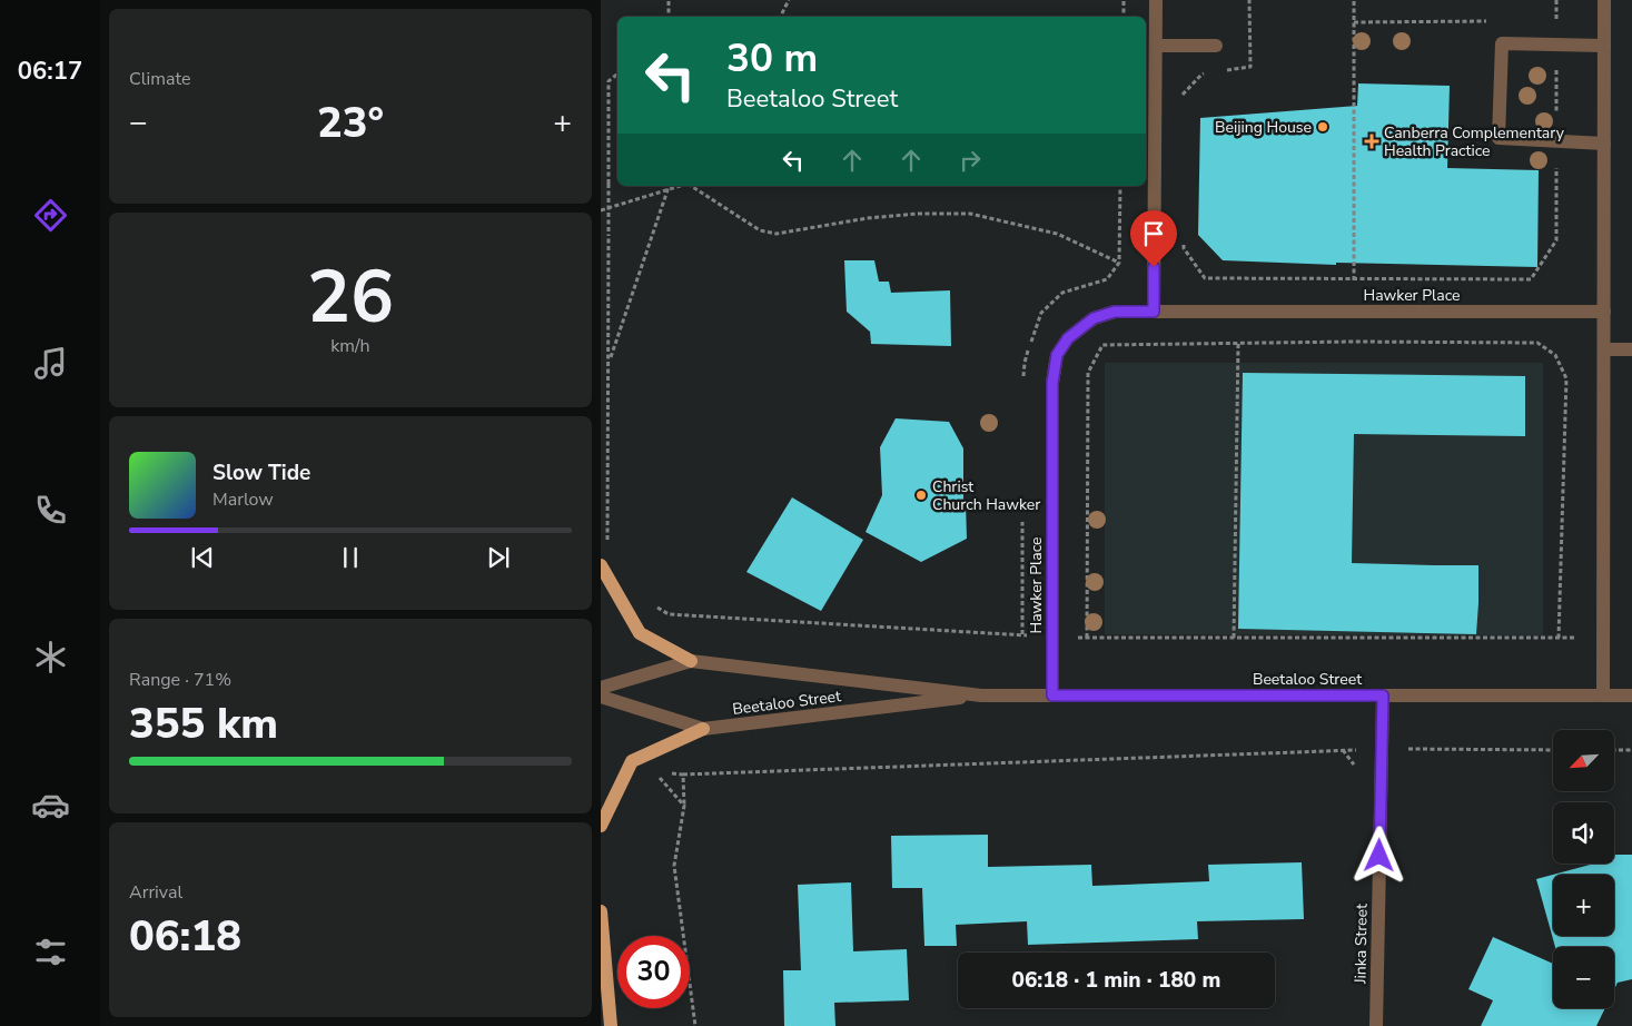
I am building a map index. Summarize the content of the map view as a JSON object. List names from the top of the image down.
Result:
{
  "streets": {
    "street": ["Hawker Place", "Beetaloo Street", "Jinka Street"]
  },
  "crossings": [
    ["Hawker Place", "Beetaloo Street"],
    ["Beetaloo Street", "Jinka Street"]
  ],
  "places": {
    "other": ["Beijing House", "Christ Church Hawker"],
    "health": ["Canberra Complementary Health Practice"]
  },
  "north": "bottom left",
  "page": {
    "tabs": "06:17",
    "tile": [
      "Climate",
      ["26", "km/h"],
      ["Range · 71%", "355 km"],
      ["Arrival", "06:18"]
    ],
    "turn": ["30 m", "Beetaloo Street"],
    "heat": ["−", "23°", "+"],
    "song": ["Slow Tide", "Marlow"],
    "map_buttons": ["+", "−"],
    "limit": "30",
    "trip": "06:18 · 1 min · 180 m"
  }
}
